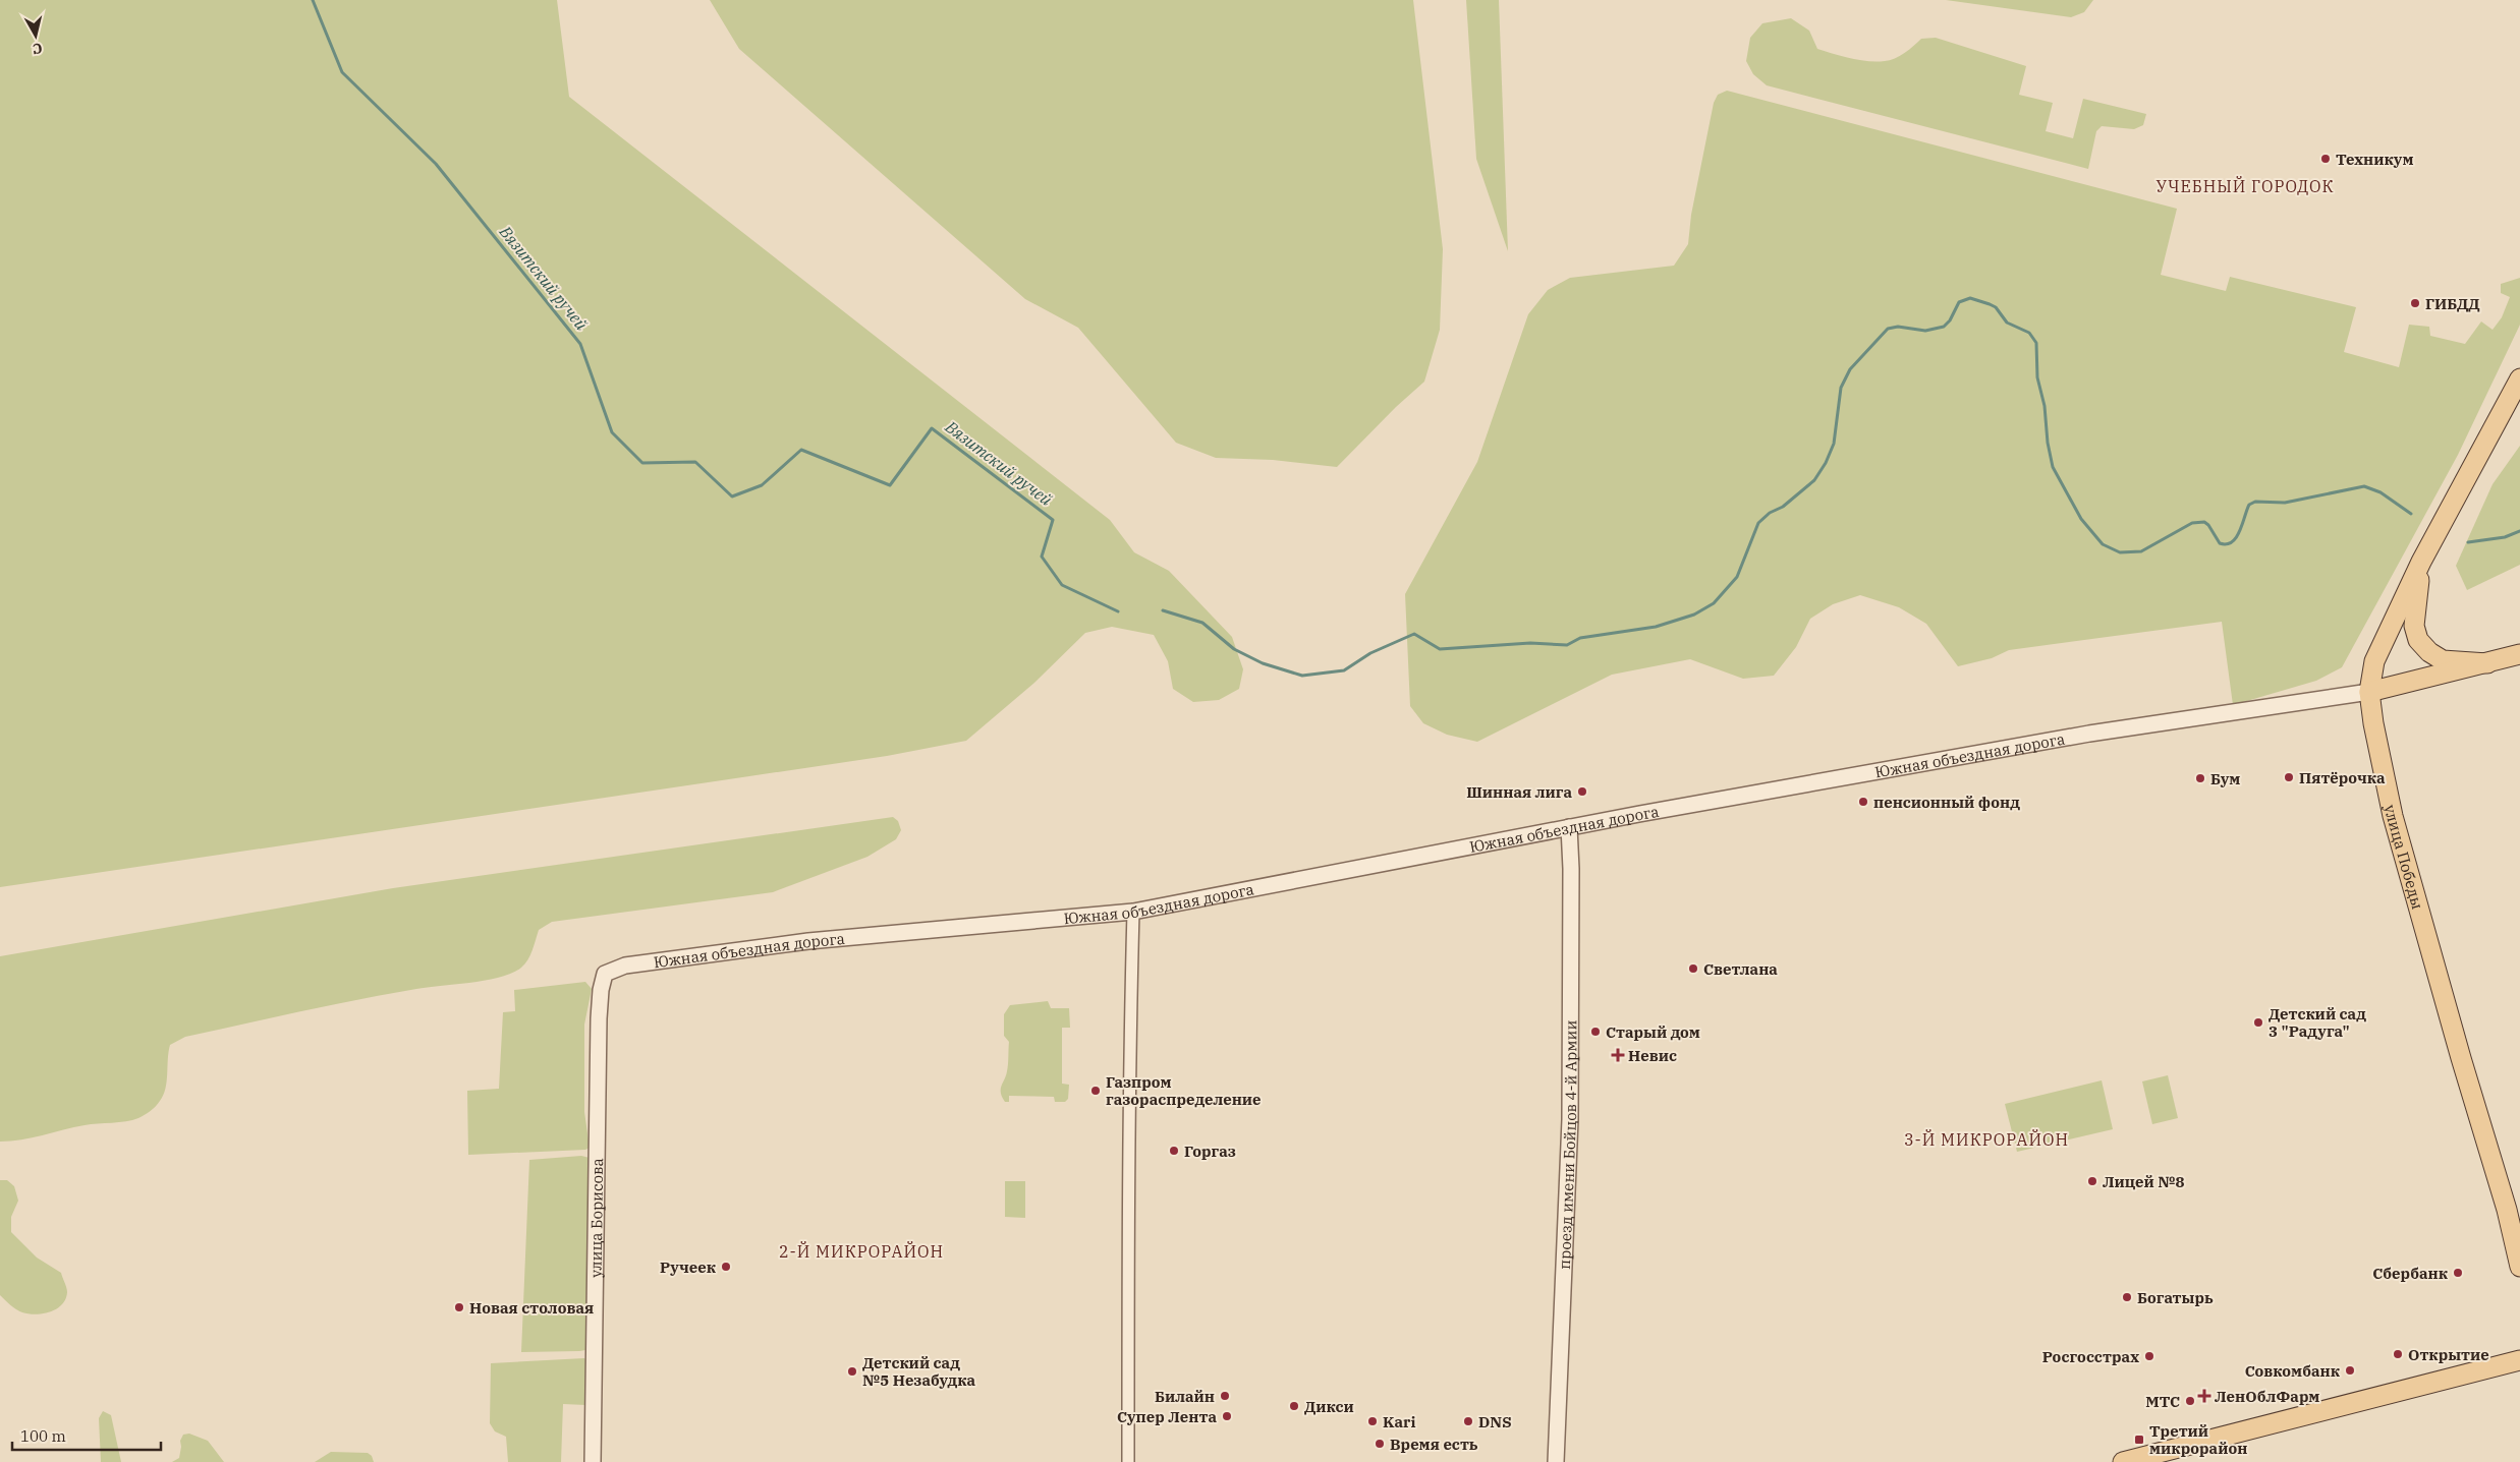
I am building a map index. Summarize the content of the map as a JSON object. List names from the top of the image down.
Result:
{
  "streets": {
    "main road": ["Южная объездная дорога", "улица Победы"],
    "street": ["проезд имени Бойцов 4-й Армии", "улица Борисова"]
  },
  "crossings": [
    ["Южная объездная дорога", "улица Победы"],
    ["Южная объездная дорога", "проезд имени Бойцов 4-й Армии"],
    ["Южная объездная дорога", "улица Борисова"]
  ],
  "districts": ["УЧЕБНЫЙ ГОРОДОК", "3-Й МИКРОРАЙОН", "2-Й МИКРОРАЙОН"],
  "water": ["Вязитский ручей"],
  "places": {
    "other": [
      "Техникум",
      "ГИБДД",
      "Пятёрочка",
      "Бум",
      "Шинная лига",
      "пенсионный фонд",
      "Светлана",
      "Детский сад 3 \"Радуга\"",
      "Старый дом",
      "Газпром газораспределение",
      "Горгаз",
      "Лицей №8",
      "Ручеек",
      "Сбербанк",
      "Богатырь",
      "Новая столовая",
      "Открытие",
      "Росгосстрах",
      "Совкомбанк",
      "Детский сад №5 Незабудка",
      "Билайн",
      "МТС",
      "Дикси",
      "Супер Лента",
      "Kari",
      "DNS",
      "Время есть"
    ],
    "health": ["Невис", "ЛенОблФарм"],
    "transit": ["Третий микрорайон"]
  },
  "scale_bar": "100 m",
  "north": "bottom"
}
